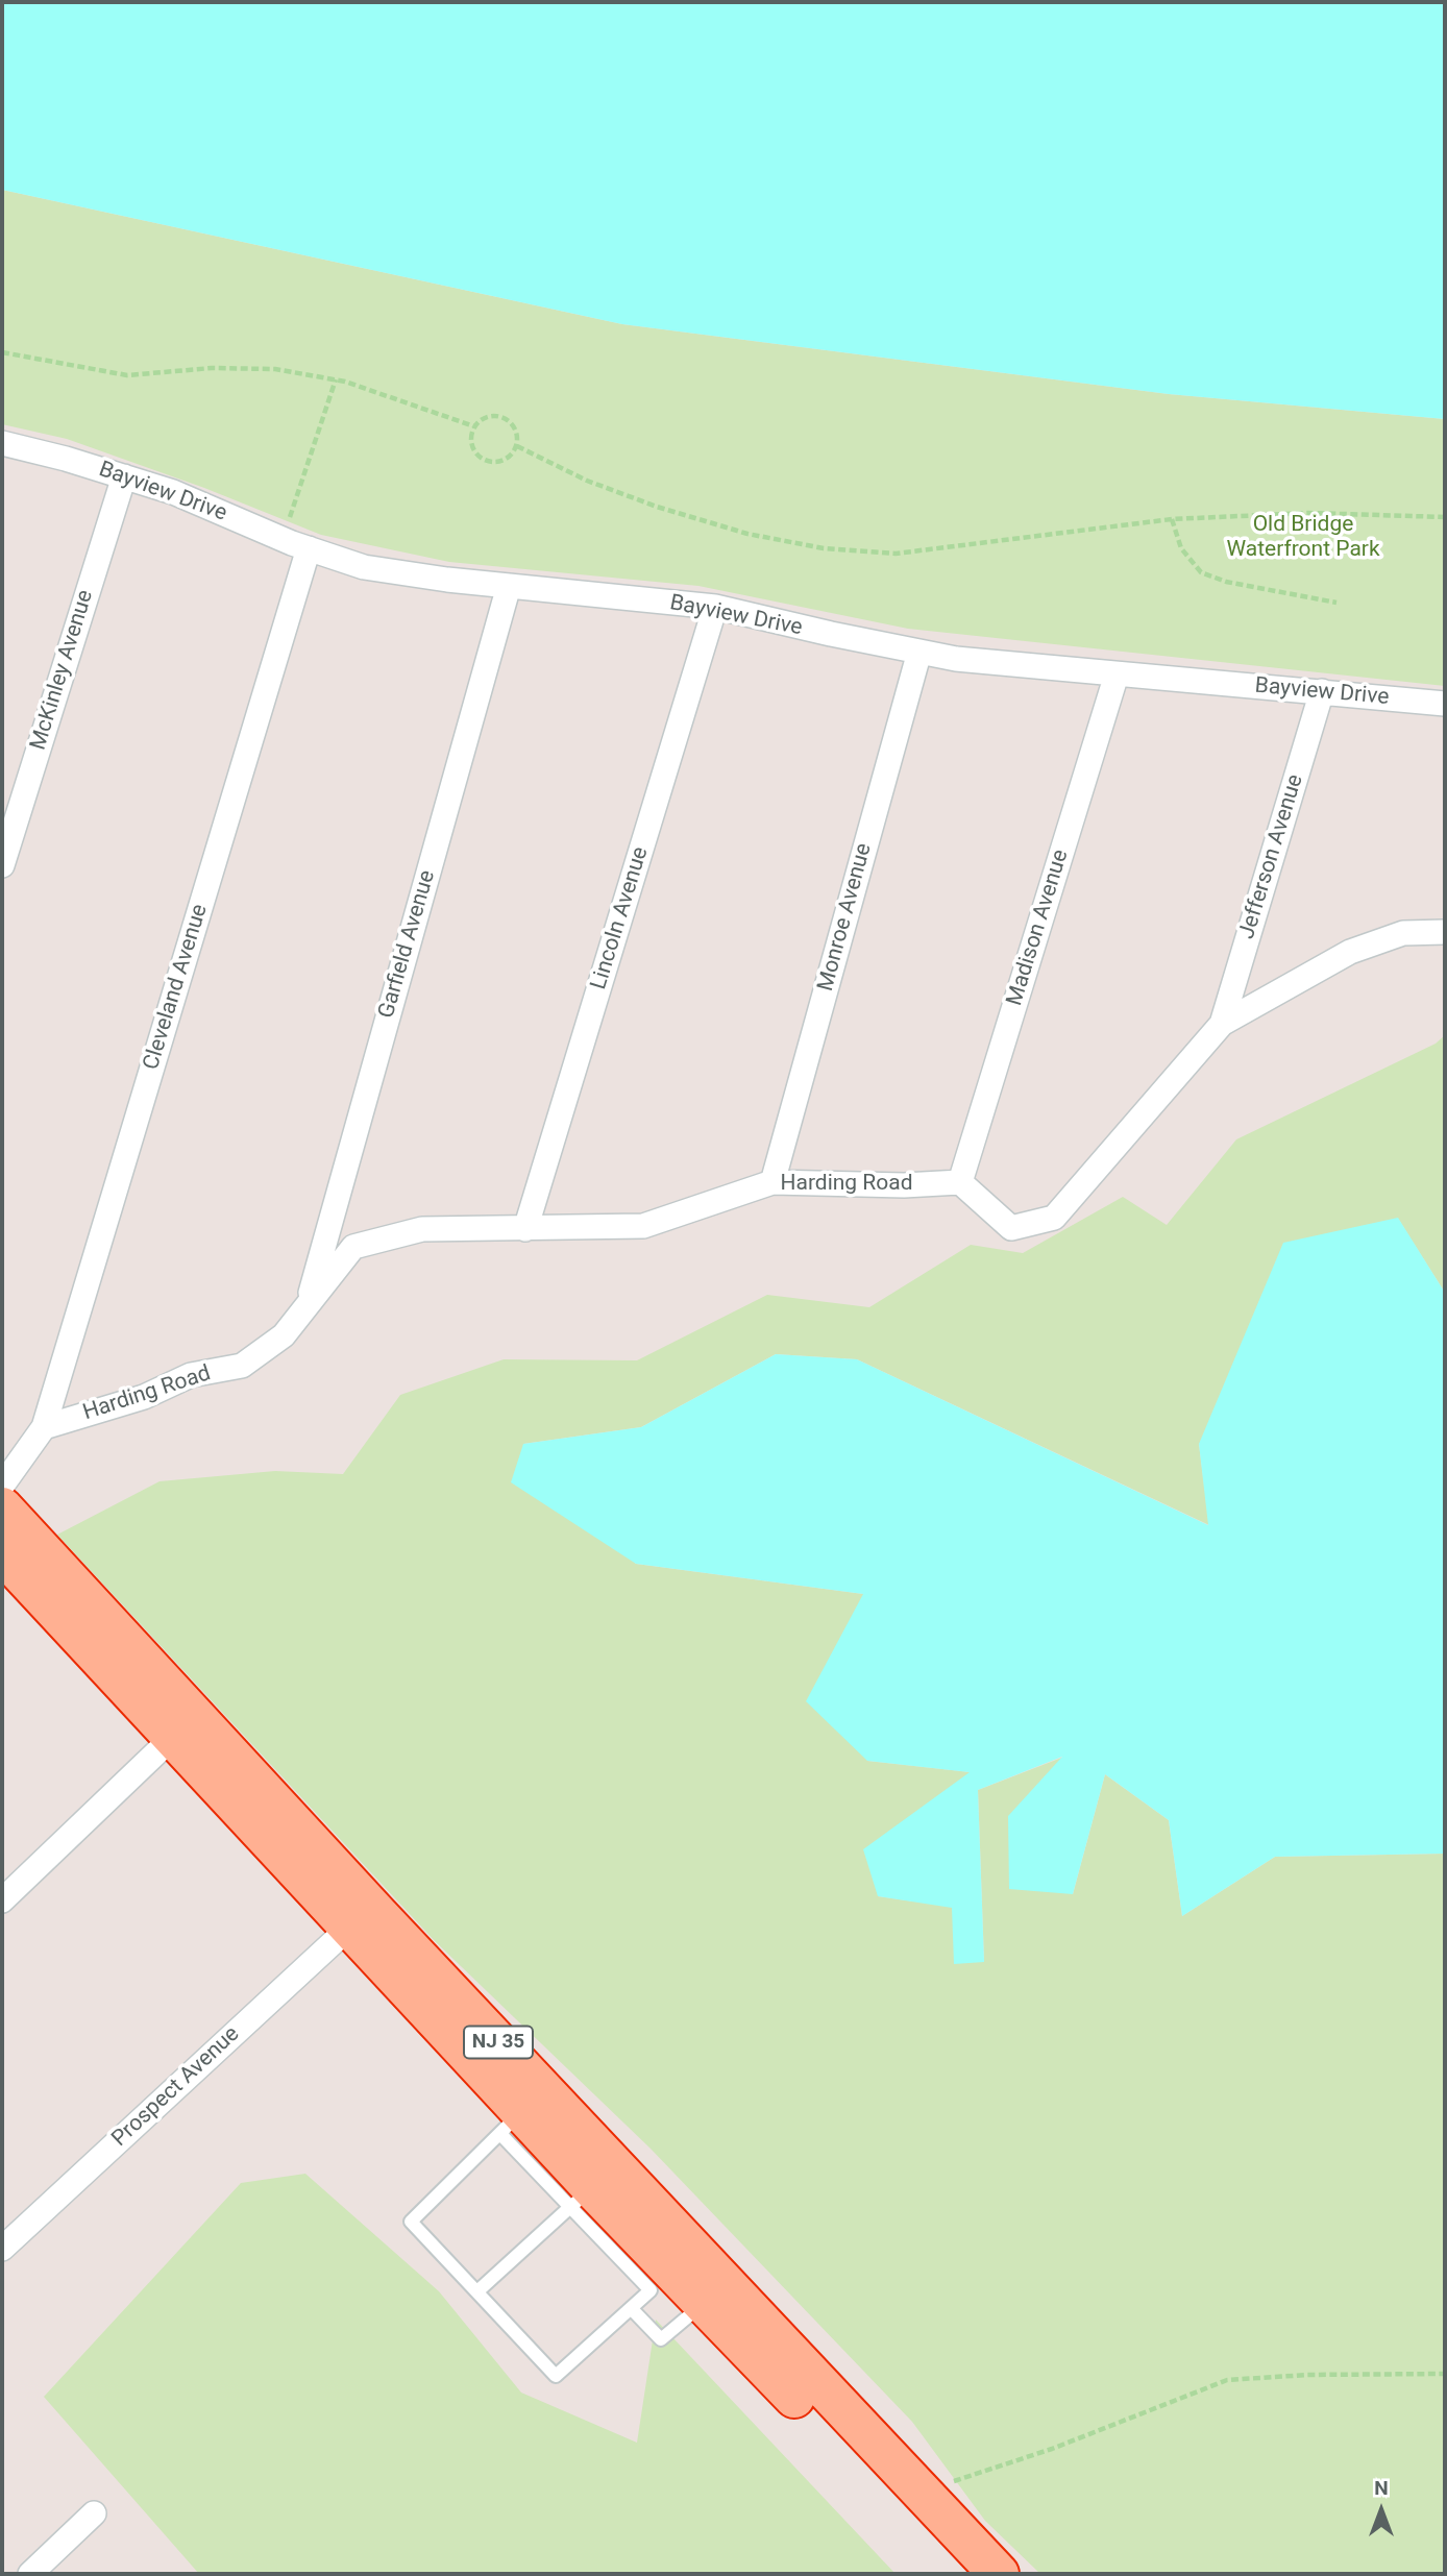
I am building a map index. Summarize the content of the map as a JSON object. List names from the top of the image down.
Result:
{
  "streets": {
    "highway": ["NJ 35"],
    "street": [
      "Bayview Drive",
      "McKinley Avenue",
      "Jefferson Avenue",
      "Monroe Avenue",
      "Lincoln Avenue",
      "Madison Avenue",
      "Garfield Avenue",
      "Cleveland Avenue",
      "Harding Road",
      "Prospect Avenue"
    ]
  },
  "crossings": [
    ["Bayview Drive", "McKinley Avenue"],
    ["Bayview Drive", "Jefferson Avenue"],
    ["Bayview Drive", "Monroe Avenue"],
    ["Bayview Drive", "Lincoln Avenue"],
    ["Bayview Drive", "Madison Avenue"],
    ["Bayview Drive", "Garfield Avenue"],
    ["Bayview Drive", "Cleveland Avenue"],
    ["Monroe Avenue", "Harding Road"],
    ["Lincoln Avenue", "Harding Road"],
    ["Madison Avenue", "Harding Road"],
    ["Garfield Avenue", "Harding Road"],
    ["Cleveland Avenue", "Harding Road"],
    ["NJ 35", "Prospect Avenue"]
  ],
  "parks": ["Old Bridge Waterfront Park"],
  "north": "top"
}
